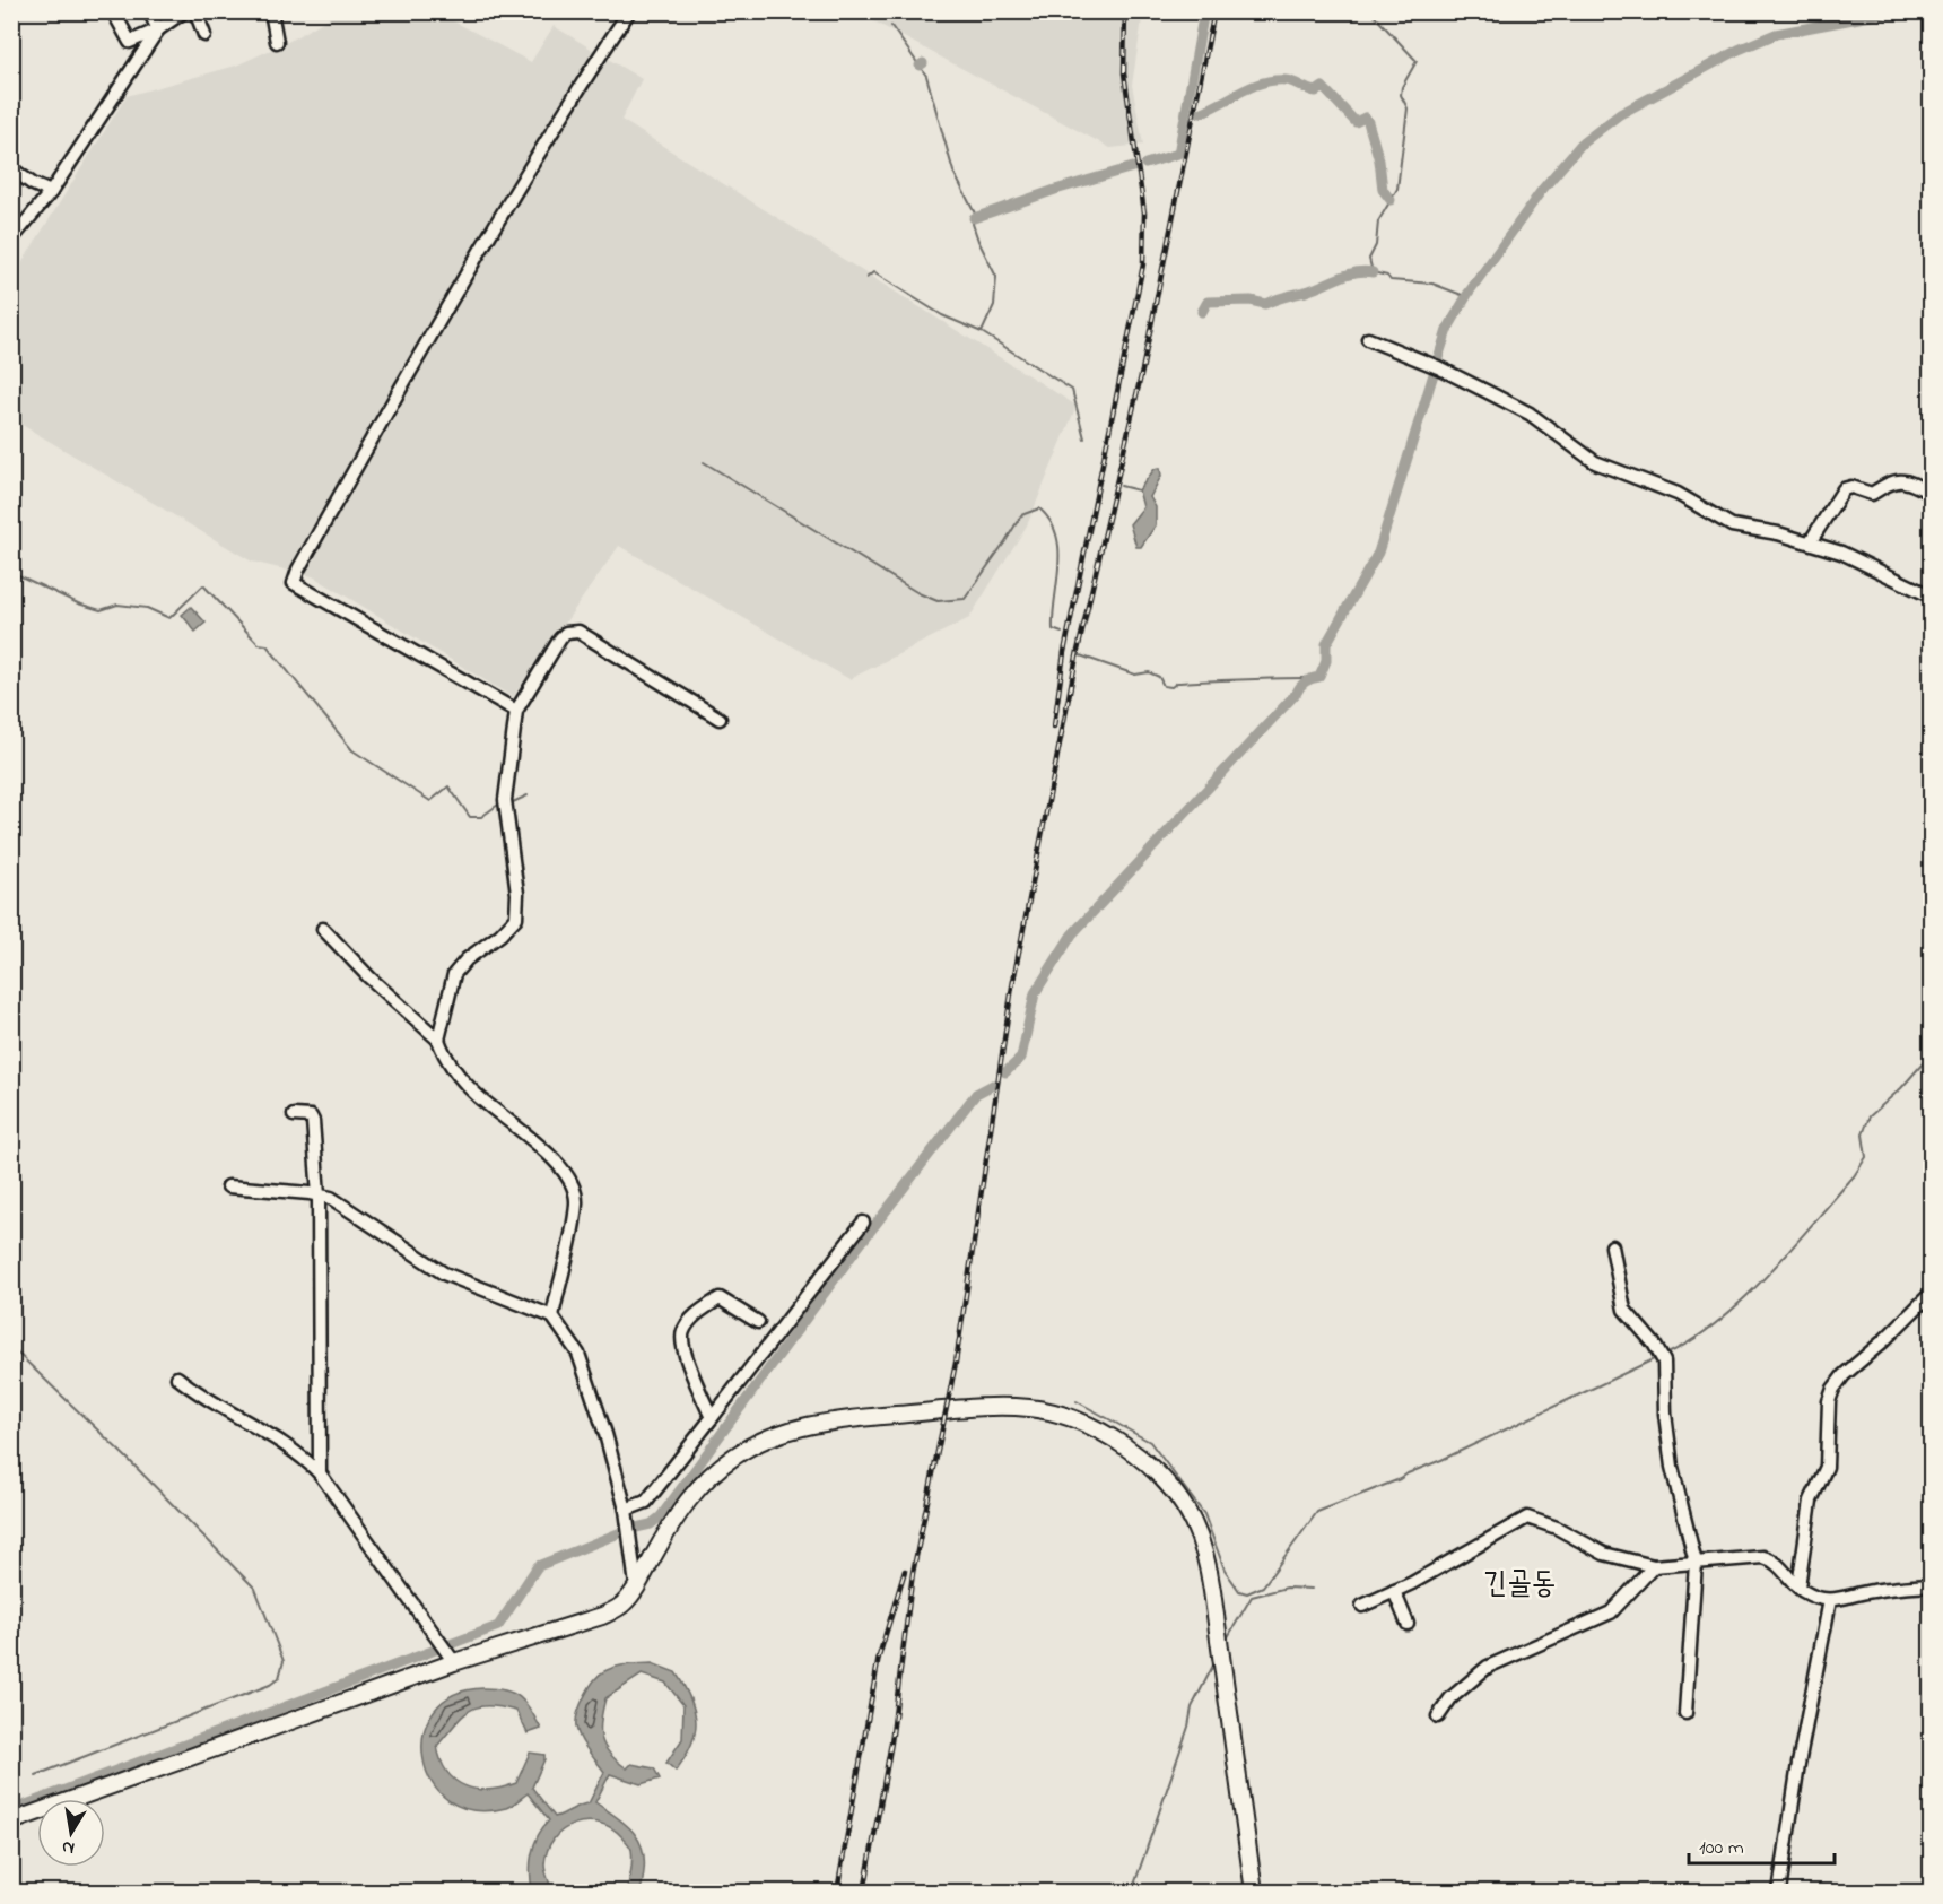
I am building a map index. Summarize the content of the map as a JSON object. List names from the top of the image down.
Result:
{
  "districts": ["긴골동"],
  "scale_bar": "100 m",
  "north": "bottom"
}
